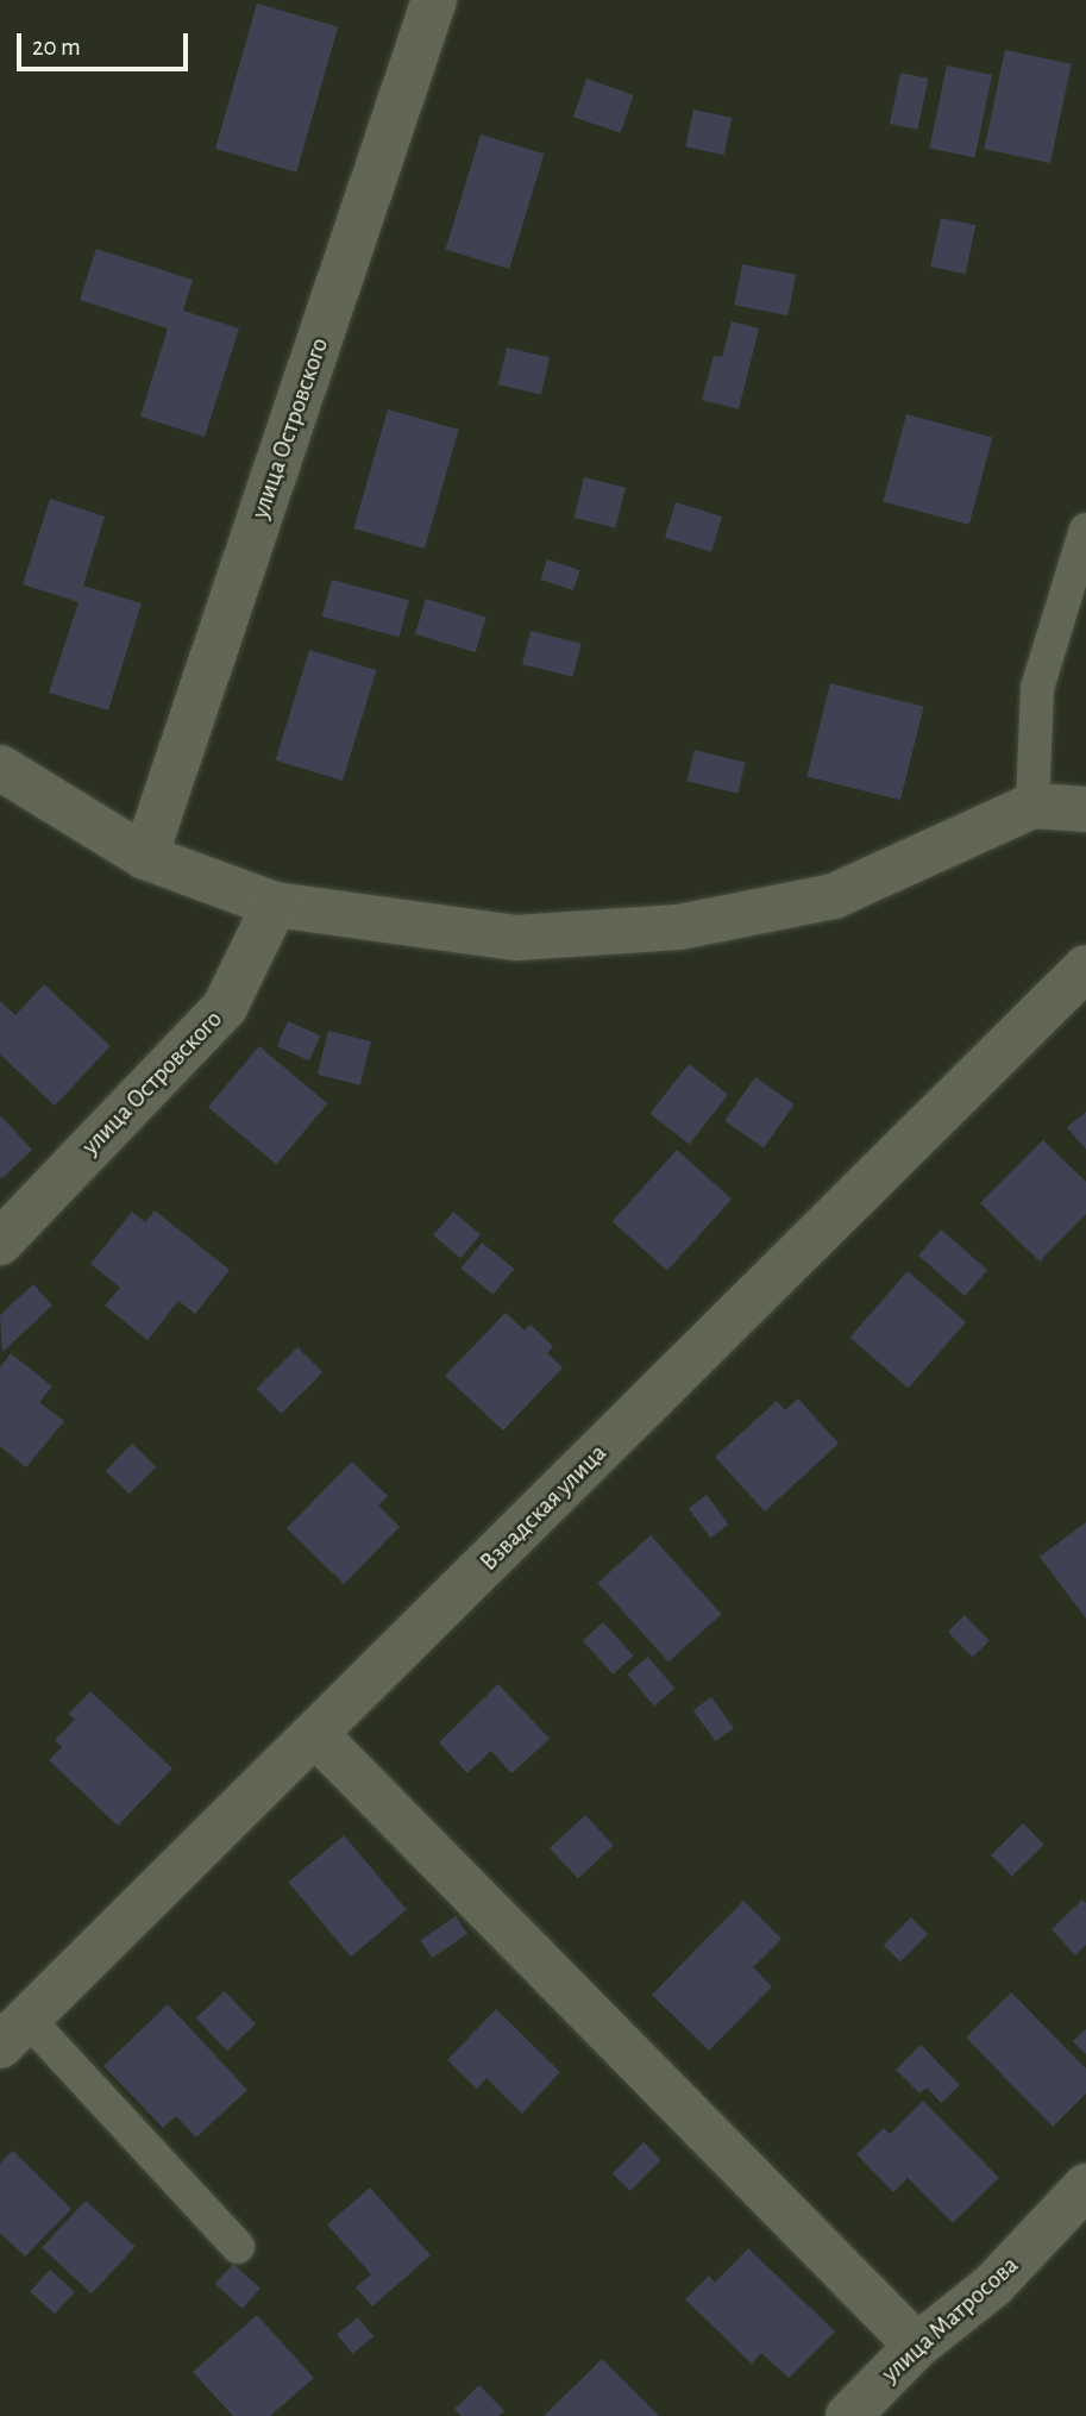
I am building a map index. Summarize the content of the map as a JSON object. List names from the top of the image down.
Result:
{
  "streets": {
    "street": ["улица Островского", "Взвадская улица", "улица Матросова"]
  },
  "scale_bar": "20 m"
}
